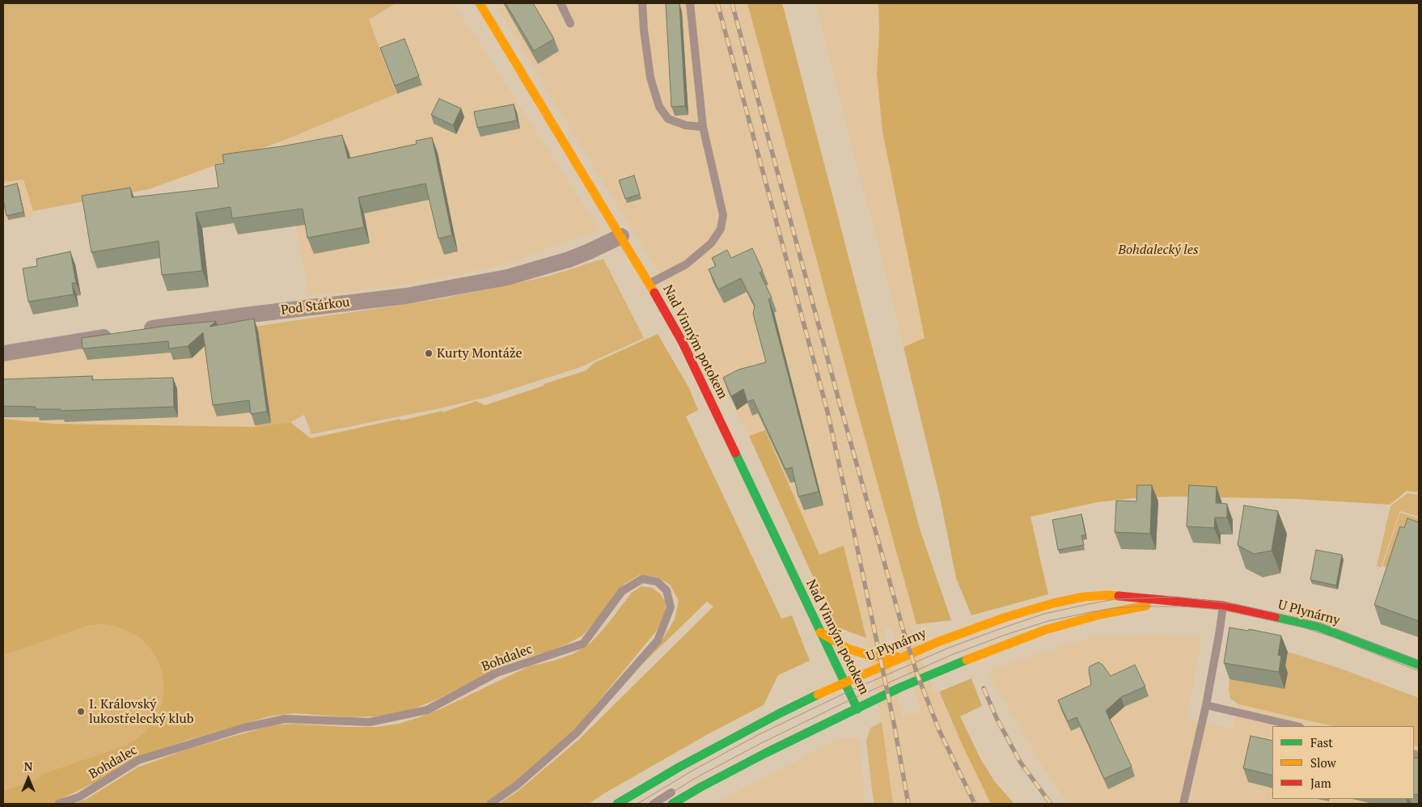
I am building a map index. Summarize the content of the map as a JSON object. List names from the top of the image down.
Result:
{
  "streets": {
    "street": ["Pod Stárkou", "Nad Vinným potokem", "U Plynárny"],
    "lane": ["Bohdalec"]
  },
  "crossings": [
    ["Pod Stárkou", "Nad Vinným potokem"],
    ["Nad Vinným potokem", "U Plynárny"]
  ],
  "parks": ["Bohdalecký les"],
  "places": ["Kurty Montáže", "I. Královský lukostřelecký klub"],
  "legend": ["Fast", "Slow", "Jam"],
  "north": "top"
}
